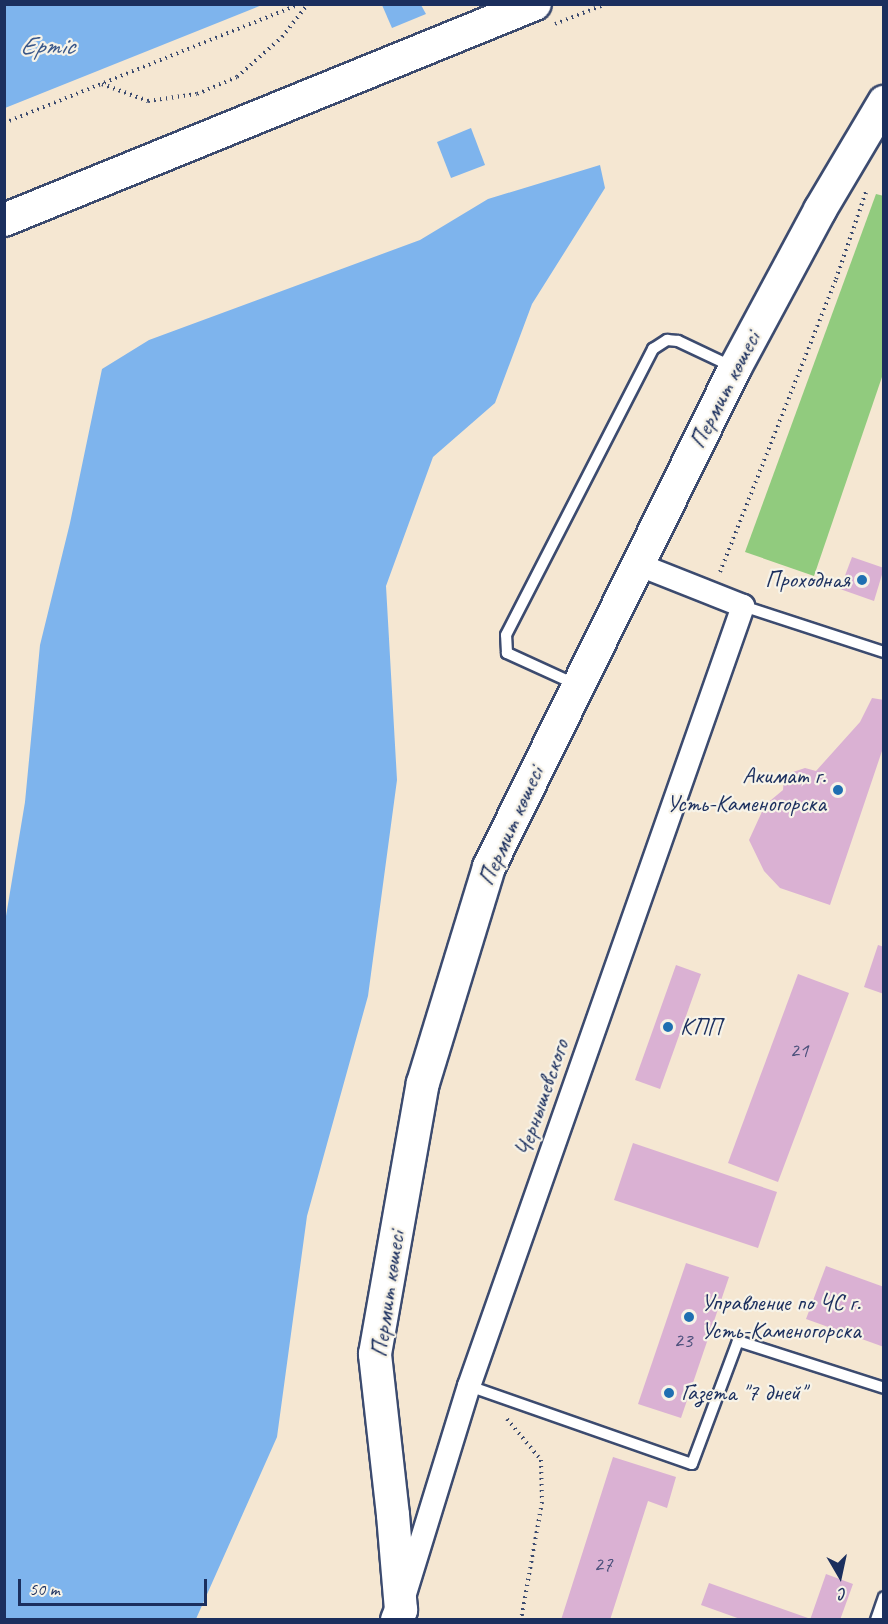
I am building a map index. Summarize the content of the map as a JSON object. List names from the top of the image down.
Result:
{
  "streets": {
    "main road": ["Пермит көшесі"],
    "street": ["Чернышевского"]
  },
  "crossings": [
    ["Пермит көшесі", "Чернышевского"]
  ],
  "water": ["Ертіс"],
  "places": [
    "Проходная",
    "Акимат г. Усть-Каменогорска",
    "КПП",
    "Управление по ЧС г. Усть-Каменогорска",
    "Газета \"7 дней\""
  ],
  "house_numbers": ["21", "23", "27"],
  "scale_bar": "50 m",
  "north": "bottom"
}
